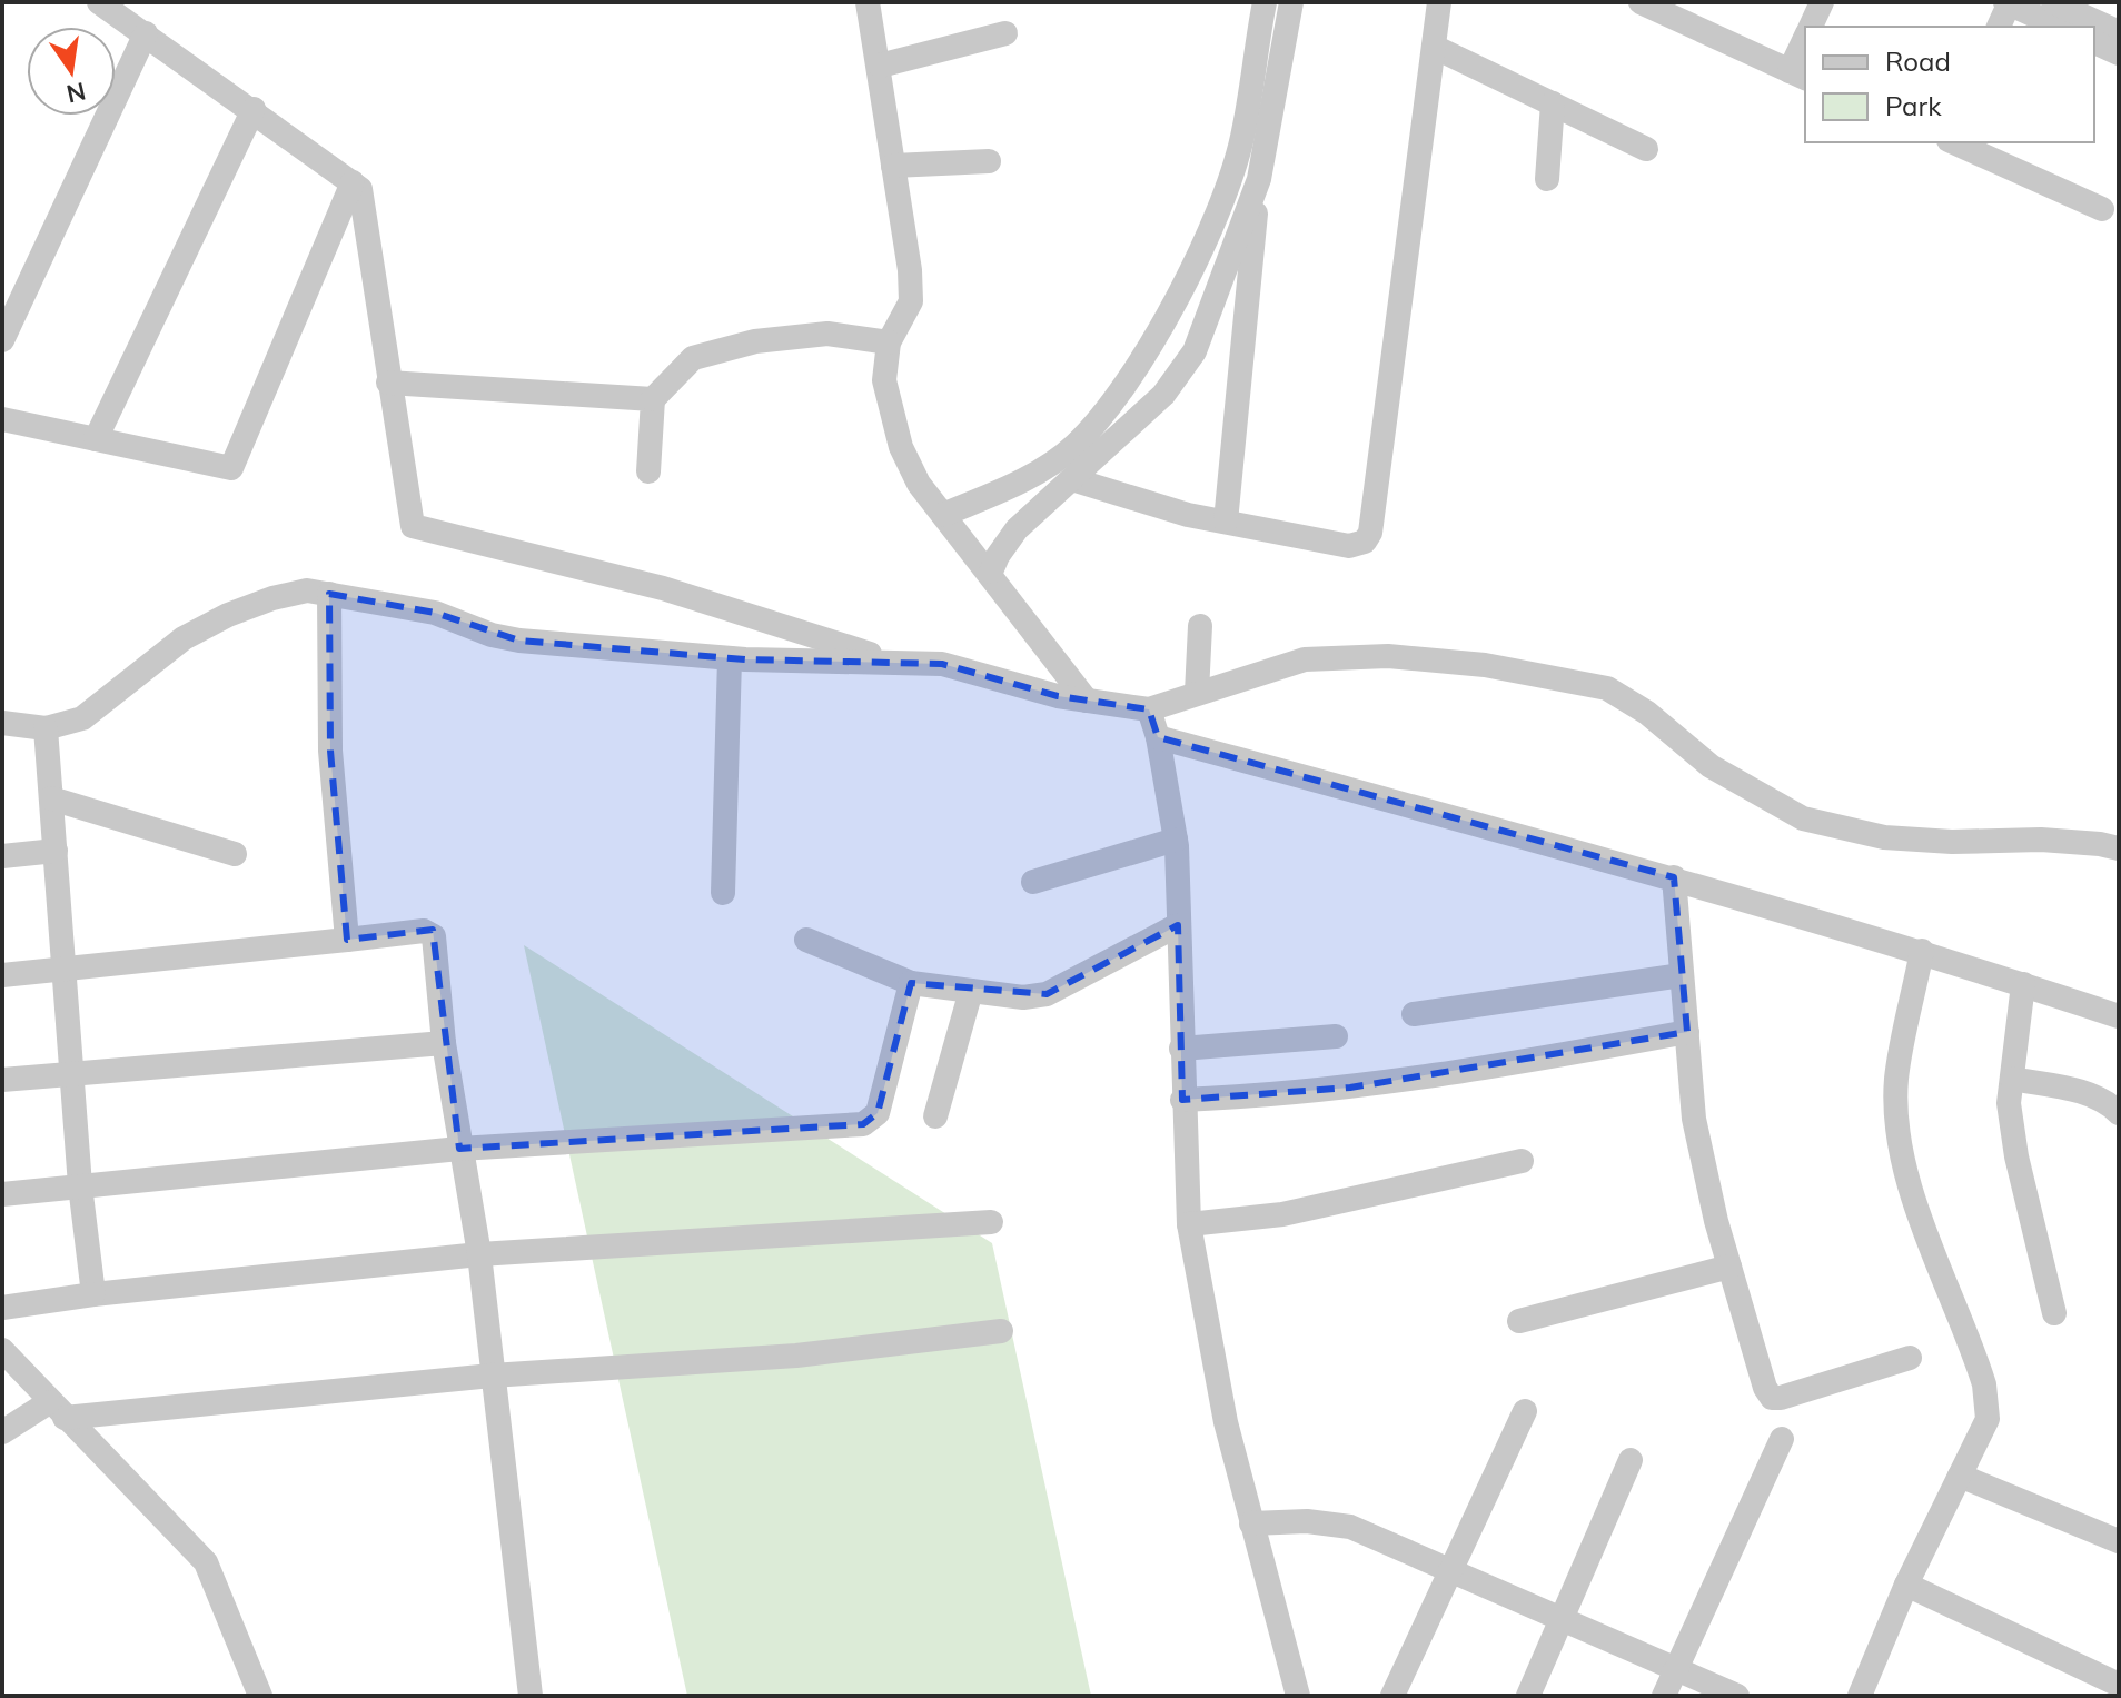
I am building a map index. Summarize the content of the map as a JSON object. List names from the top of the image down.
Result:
{
  "legend": ["Road", "Park"],
  "north": "bottom"
}
